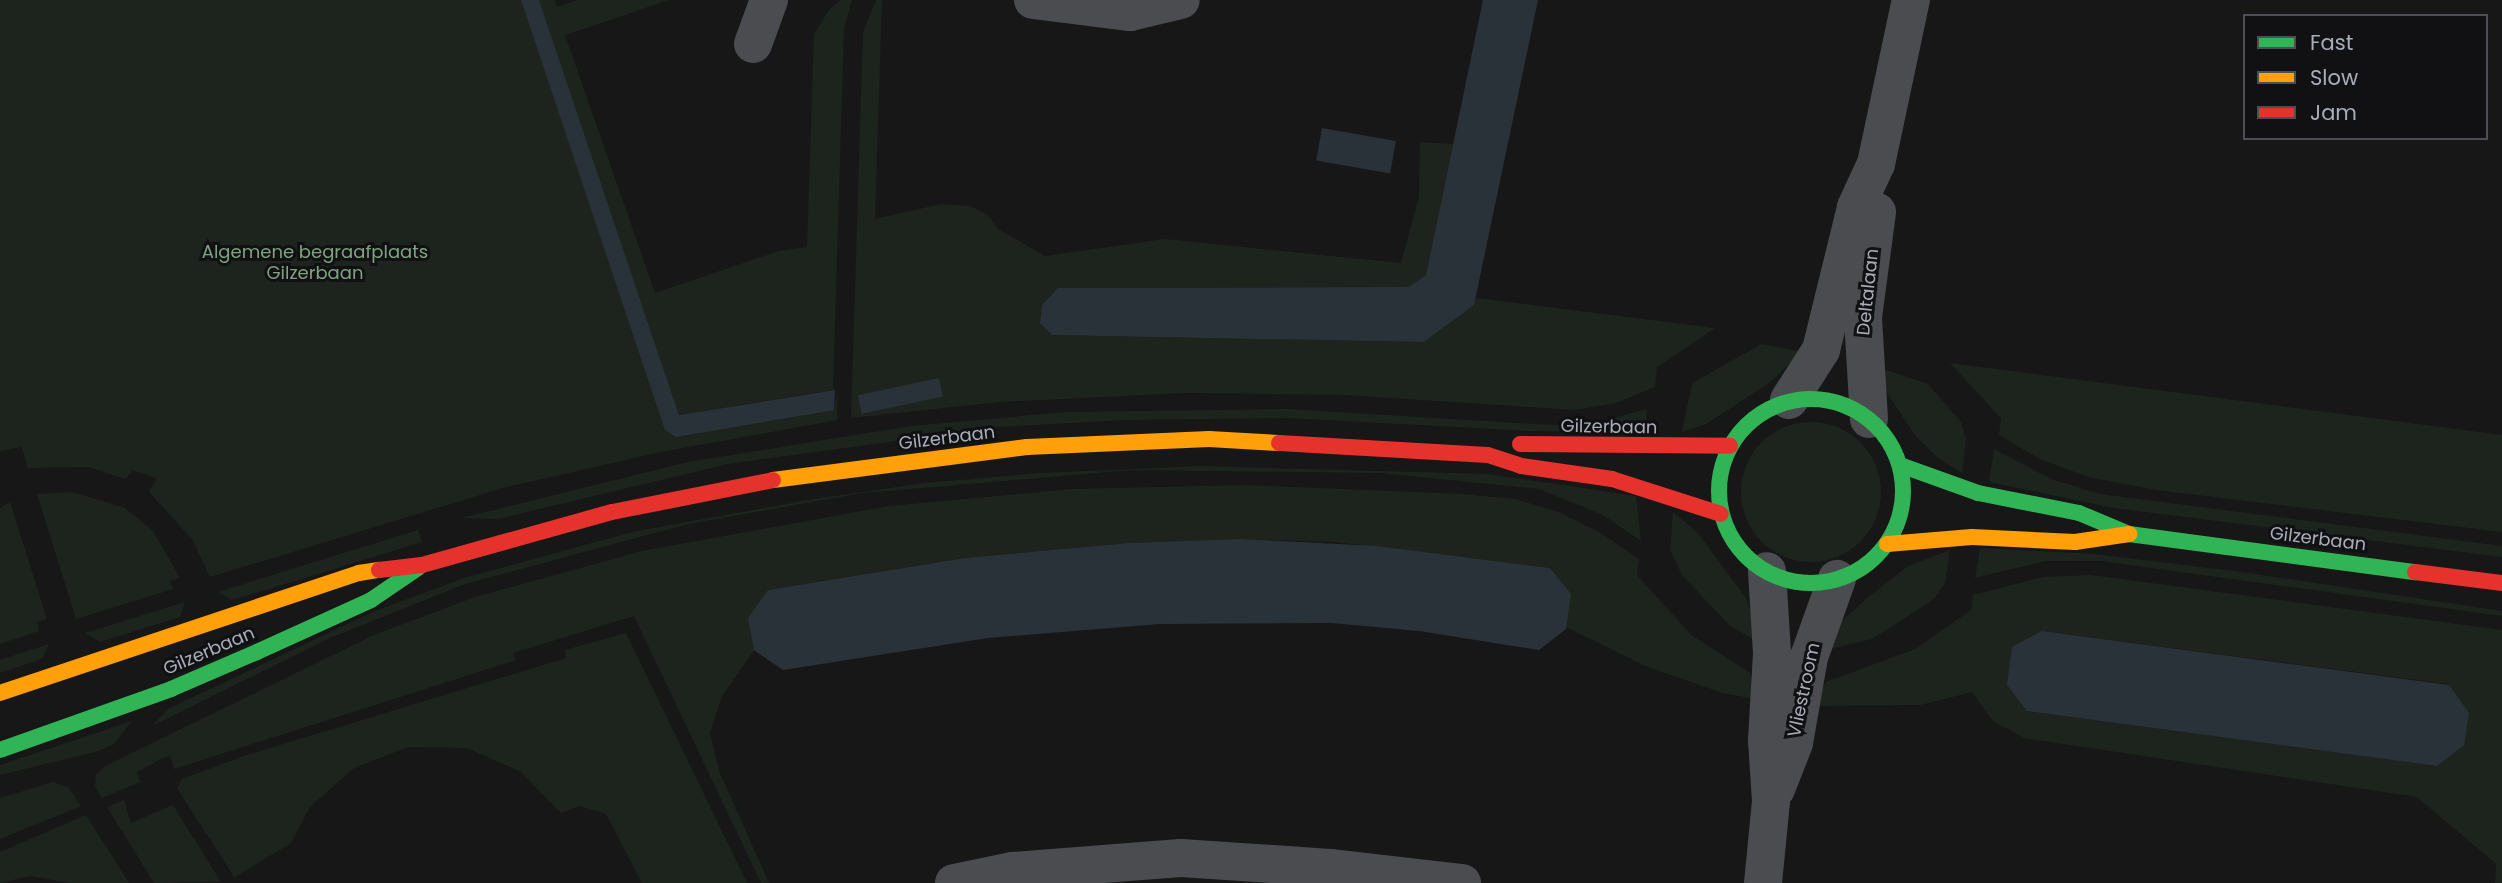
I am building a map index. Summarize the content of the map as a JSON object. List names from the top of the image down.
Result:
{
  "streets": {
    "street": ["Deltalaan", "Gilzerbaan", "Vliestroom"]
  },
  "crossings": [
    ["Deltalaan", "Gilzerbaan"],
    ["Deltalaan", "Vliestroom"],
    ["Gilzerbaan", "Vliestroom"]
  ],
  "parks": ["Algemene begraafplaats Gilzerbaan"],
  "legend": ["Fast", "Slow", "Jam"]
}
